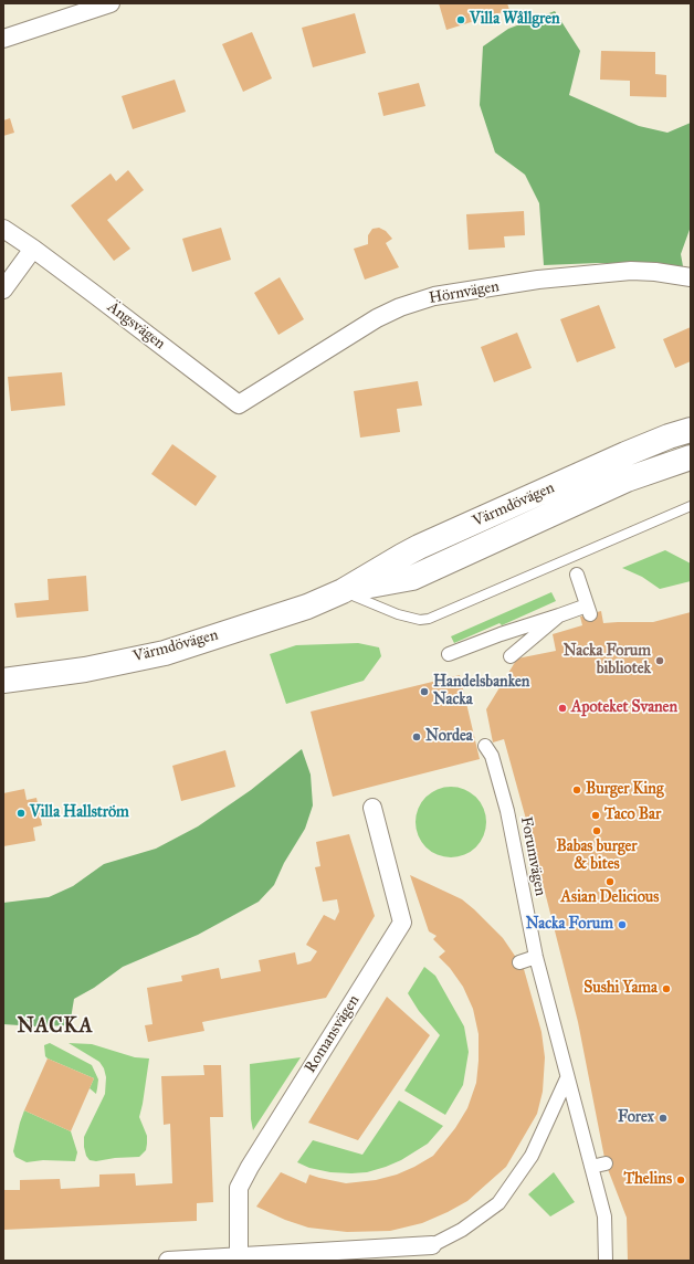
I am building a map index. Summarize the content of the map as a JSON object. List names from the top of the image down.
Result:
{
  "streets": {
    "main road": ["Värmdövägen"],
    "street": [
      "Hörnvägen",
      "Ängsvägen",
      "Forumvägen",
      "Romansvägen"
    ]
  },
  "crossings": [
    ["Hörnvägen", "Ängsvägen"]
  ],
  "districts": ["NACKA"],
  "places": [
    "Villa Wållgren",
    "Nacka Forum bibliotek",
    "Handelsbanken Nacka",
    "Apoteket Svanen",
    "Nordea",
    "Burger King",
    "Villa Hallström",
    "Taco Bar",
    "Babas burger & bites",
    "Asian Delicious",
    "Nacka Forum",
    "Sushi Yama",
    "Forex",
    "Thelins"
  ]
}
